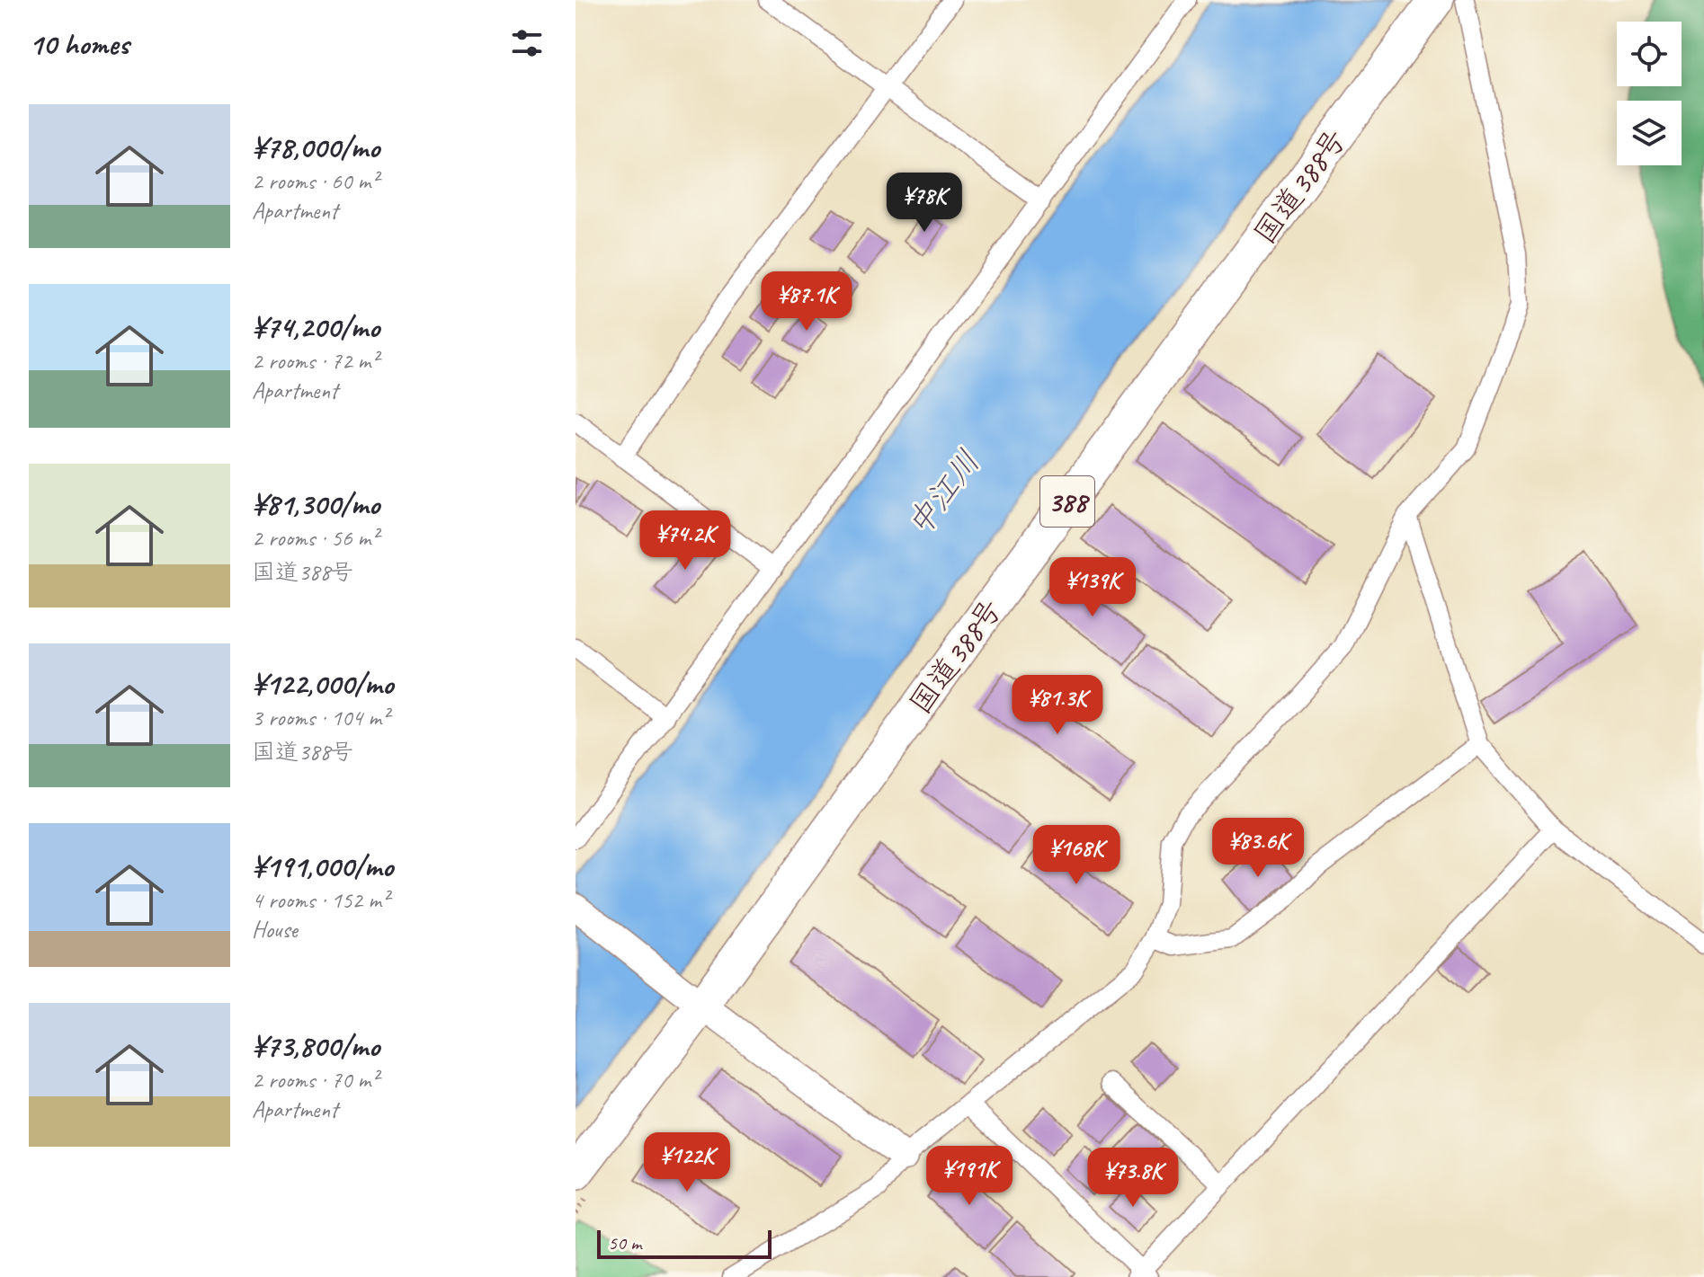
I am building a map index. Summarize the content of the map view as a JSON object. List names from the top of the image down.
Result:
{
  "streets": {
    "highway": ["国道388号", "388"]
  },
  "water": ["中江川"],
  "scale_bar": "50 m",
  "page": {
    "heading": "10 homes",
    "list": [
      {
        "name": "¥78,000/mo",
        "note": "2 rooms · 60 m² · Apartment"
      },
      {
        "name": "¥74,200/mo",
        "note": "2 rooms · 72 m² · Apartment"
      },
      {
        "name": "¥81,300/mo",
        "note": "2 rooms · 56 m² · 国道388号"
      },
      {
        "name": "¥122,000/mo",
        "note": "3 rooms · 104 m² · 国道388号"
      },
      {
        "name": "¥191,000/mo",
        "note": "4 rooms · 152 m² · House"
      },
      {
        "name": "¥73,800/mo",
        "note": "2 rooms · 70 m² · Apartment"
      }
    ],
    "price": [
      "¥78K",
      "¥87.1K",
      "¥74.2K",
      "¥139K",
      "¥81.3K",
      "¥83.6K",
      "¥168K",
      "¥122K",
      "¥191K",
      "¥73.8K"
    ],
    "scale": "50 m"
  }
}
